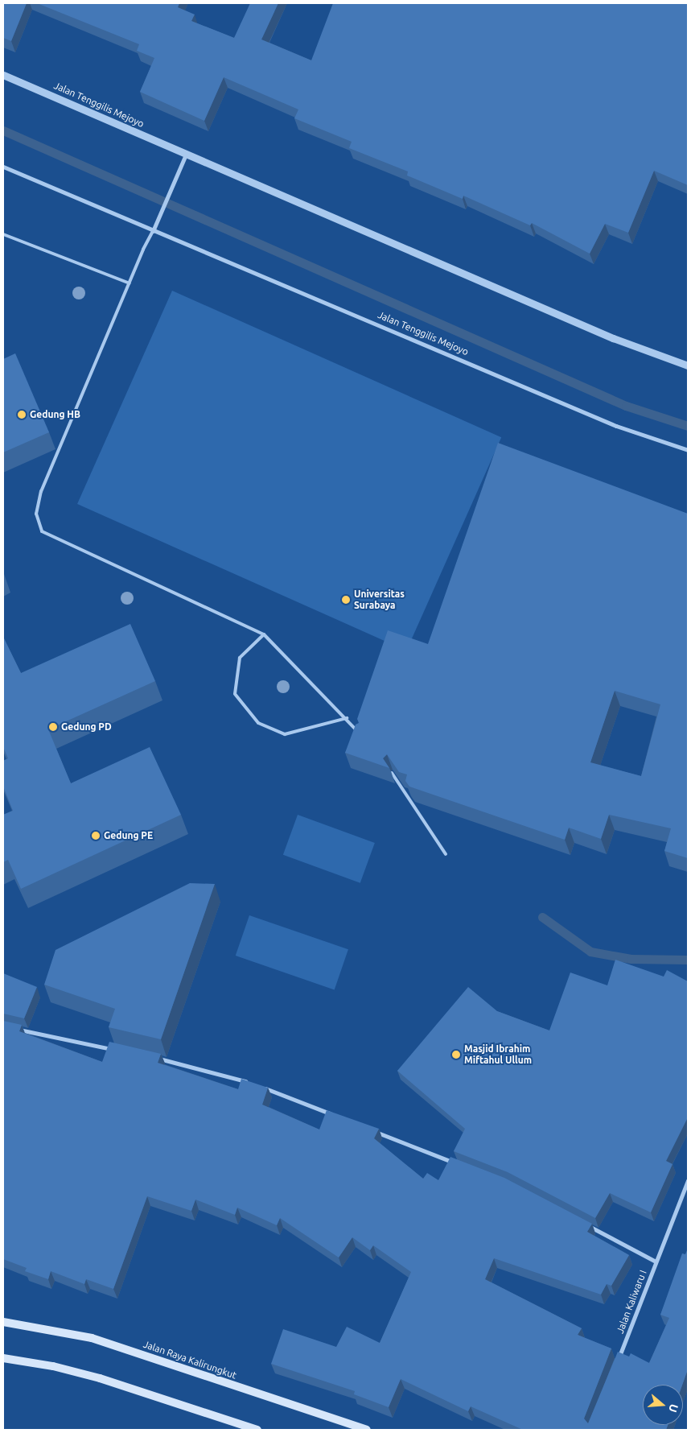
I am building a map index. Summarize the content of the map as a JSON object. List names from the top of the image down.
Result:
{
  "streets": {
    "main road": ["Jalan Raya Kalirungkut"],
    "street": ["Jalan Tenggilis Mejoyo", "Jalan Kaliwaru I"]
  },
  "places": [
    "Gedung HB",
    "Universitas Surabaya",
    "Gedung PD",
    "Gedung PE",
    "Masjid Ibrahim Miftahul Ullum"
  ],
  "north": "right"
}
